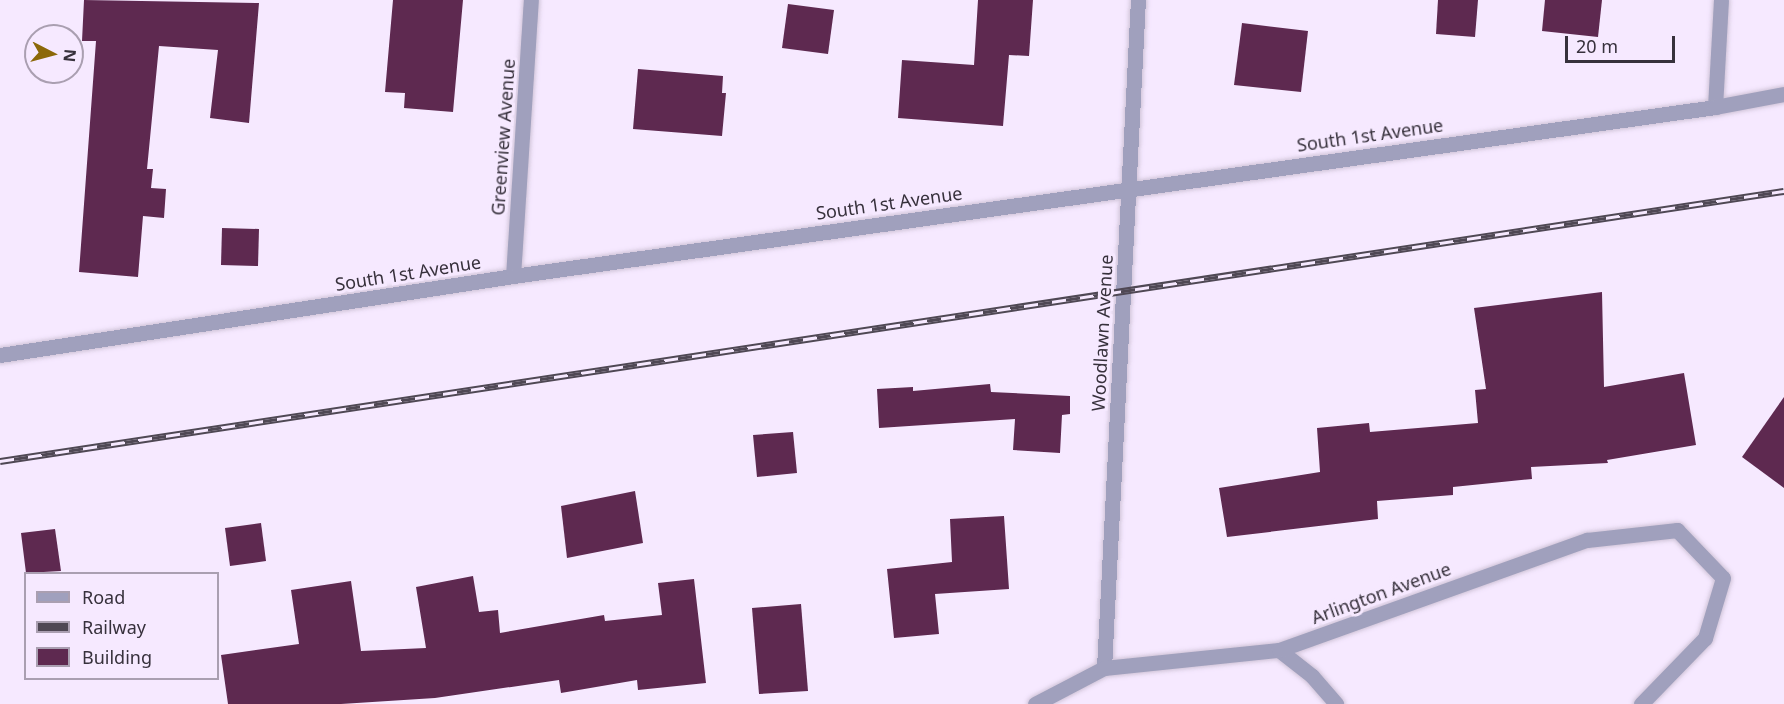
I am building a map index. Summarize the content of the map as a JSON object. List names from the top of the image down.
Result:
{
  "streets": {
    "street": [
      "South 1st Avenue",
      "Greenview Avenue",
      "Woodlawn Avenue",
      "Arlington Avenue"
    ]
  },
  "crossings": [
    ["South 1st Avenue", "Greenview Avenue"],
    ["South 1st Avenue", "Woodlawn Avenue"],
    ["Woodlawn Avenue", "Arlington Avenue"]
  ],
  "legend": ["Road", "Railway", "Building"],
  "scale_bar": "20 m",
  "north": "right"
}
